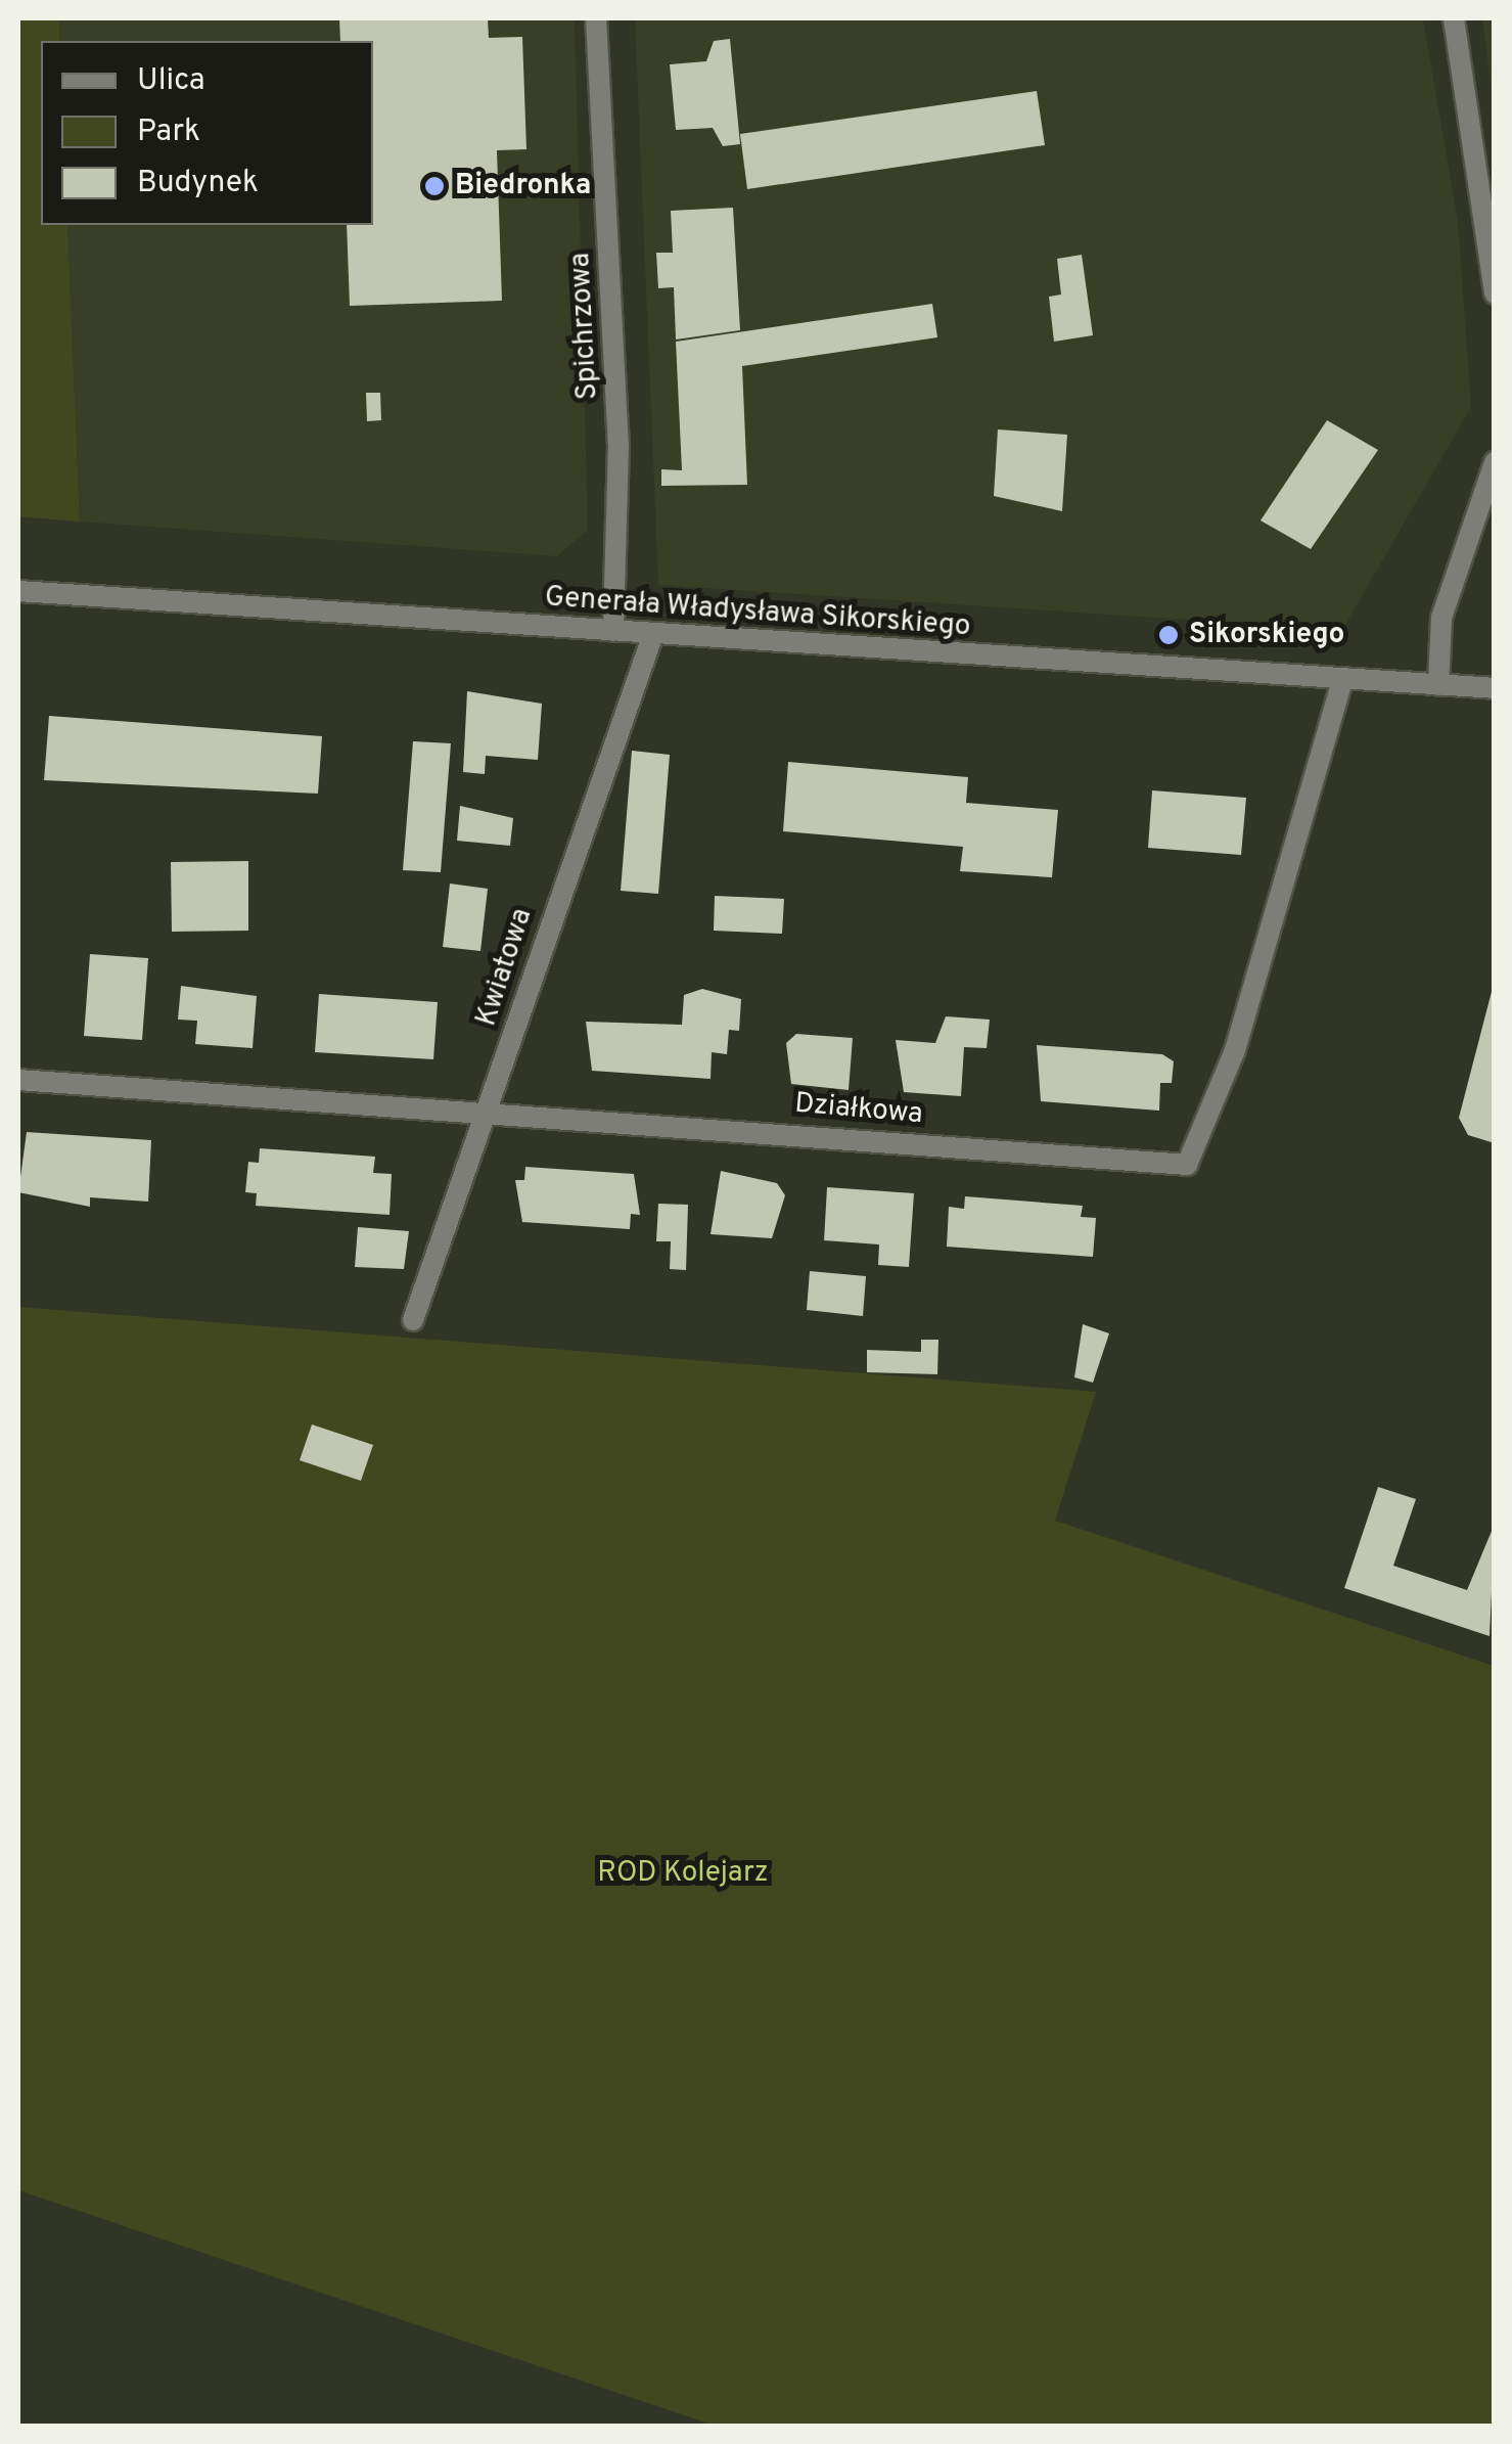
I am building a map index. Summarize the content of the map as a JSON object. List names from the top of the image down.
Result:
{
  "streets": {
    "street": [
      "Spichrzowa",
      "Generała Władysława Sikorskiego",
      "Kwiatowa",
      "Działkowa"
    ]
  },
  "crossings": [
    ["Spichrzowa", "Generała Władysława Sikorskiego"],
    ["Generała Władysława Sikorskiego", "Kwiatowa"],
    ["Generała Władysława Sikorskiego", "Działkowa"],
    ["Kwiatowa", "Działkowa"]
  ],
  "parks": ["ROD Kolejarz"],
  "places": ["Biedronka", "Sikorskiego"],
  "legend": ["Ulica", "Park", "Budynek"]
}
